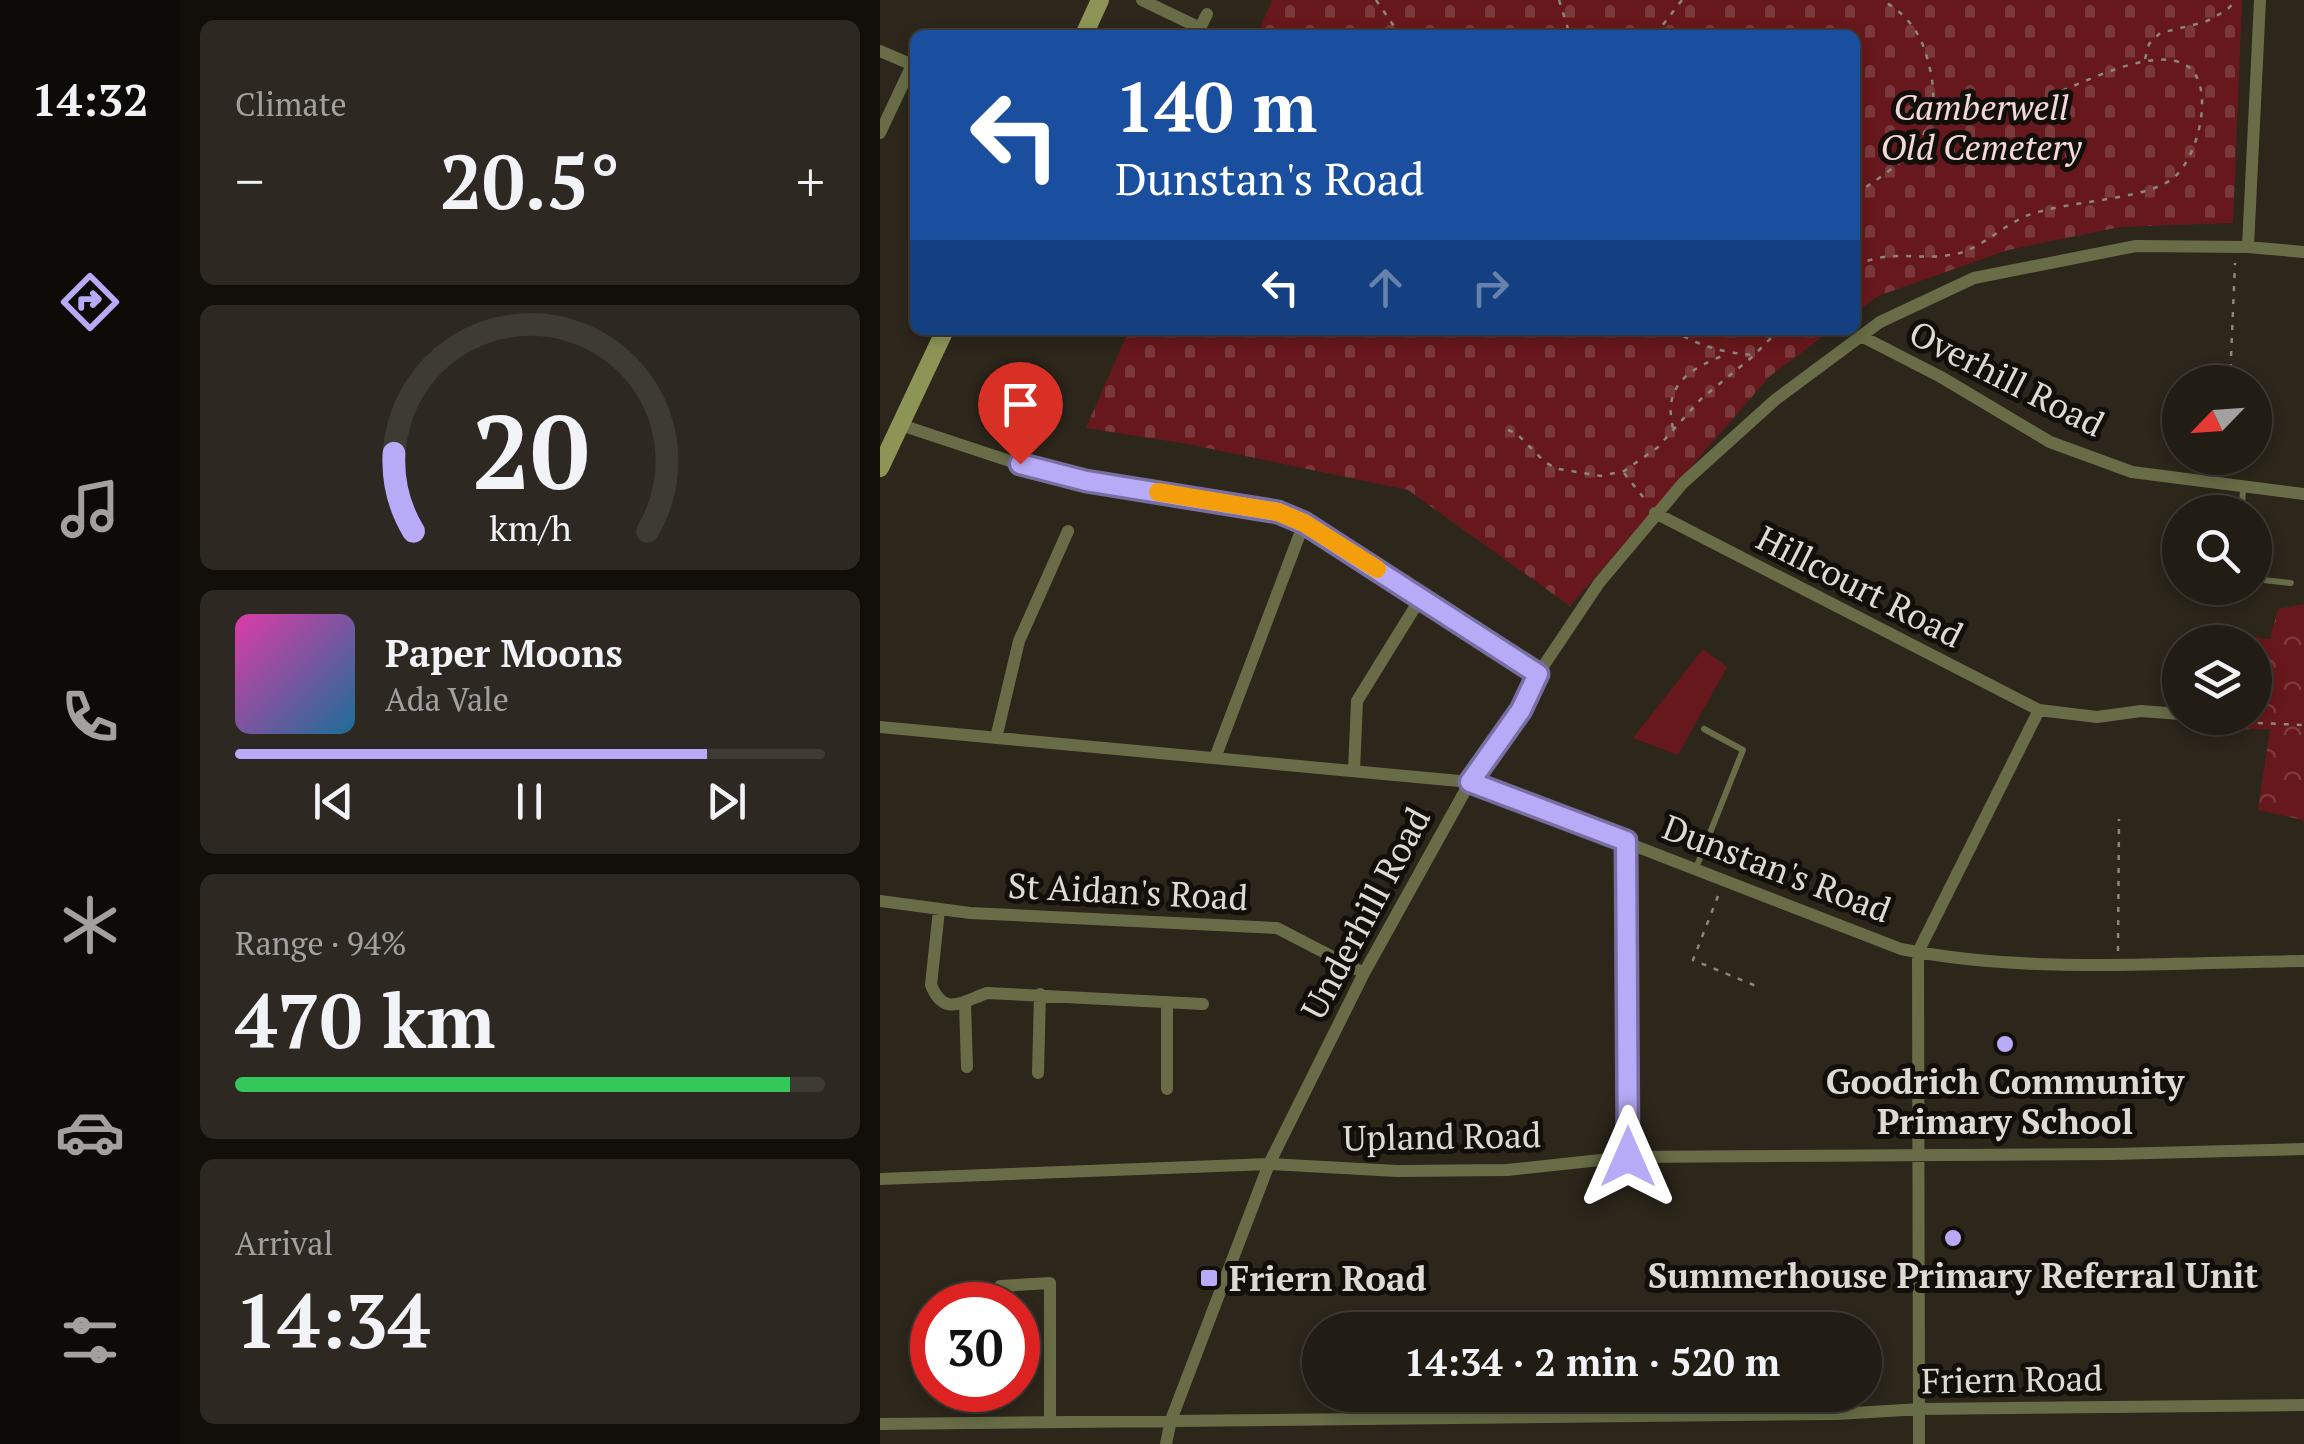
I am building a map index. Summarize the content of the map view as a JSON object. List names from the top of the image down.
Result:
{
  "streets": {
    "street": [
      "Overhill Road",
      "Hillcourt Road",
      "Dunstan's Road",
      "St Aidan's Road",
      "Underhill Road",
      "Upland Road",
      "Friern Road"
    ]
  },
  "crossings": [
    ["Overhill Road", "Underhill Road"],
    ["Hillcourt Road", "Underhill Road"],
    ["Dunstan's Road", "Underhill Road"],
    ["St Aidan's Road", "Underhill Road"],
    ["Underhill Road", "Upland Road"],
    ["Underhill Road", "Friern Road"]
  ],
  "parks": ["Camberwell Old Cemetery"],
  "places": {
    "other": ["Goodrich Community Primary School", "Summerhouse Primary Referral Unit"],
    "transit": ["Friern Road"]
  },
  "north": "bottom left",
  "page": {
    "tabs": "14:32",
    "tile": [
      "Climate",
      ["Range · 94%", "470 km"],
      ["Arrival", "14:34"]
    ],
    "turn": ["140 m", "Dunstan's Road"],
    "heat": ["−", "20.5°", "+"],
    "song": ["Paper Moons", "Ada Vale"],
    "limit": "30",
    "trip": "14:34 · 2 min · 520 m",
    "gauge": ["20", "km/h"]
  }
}
